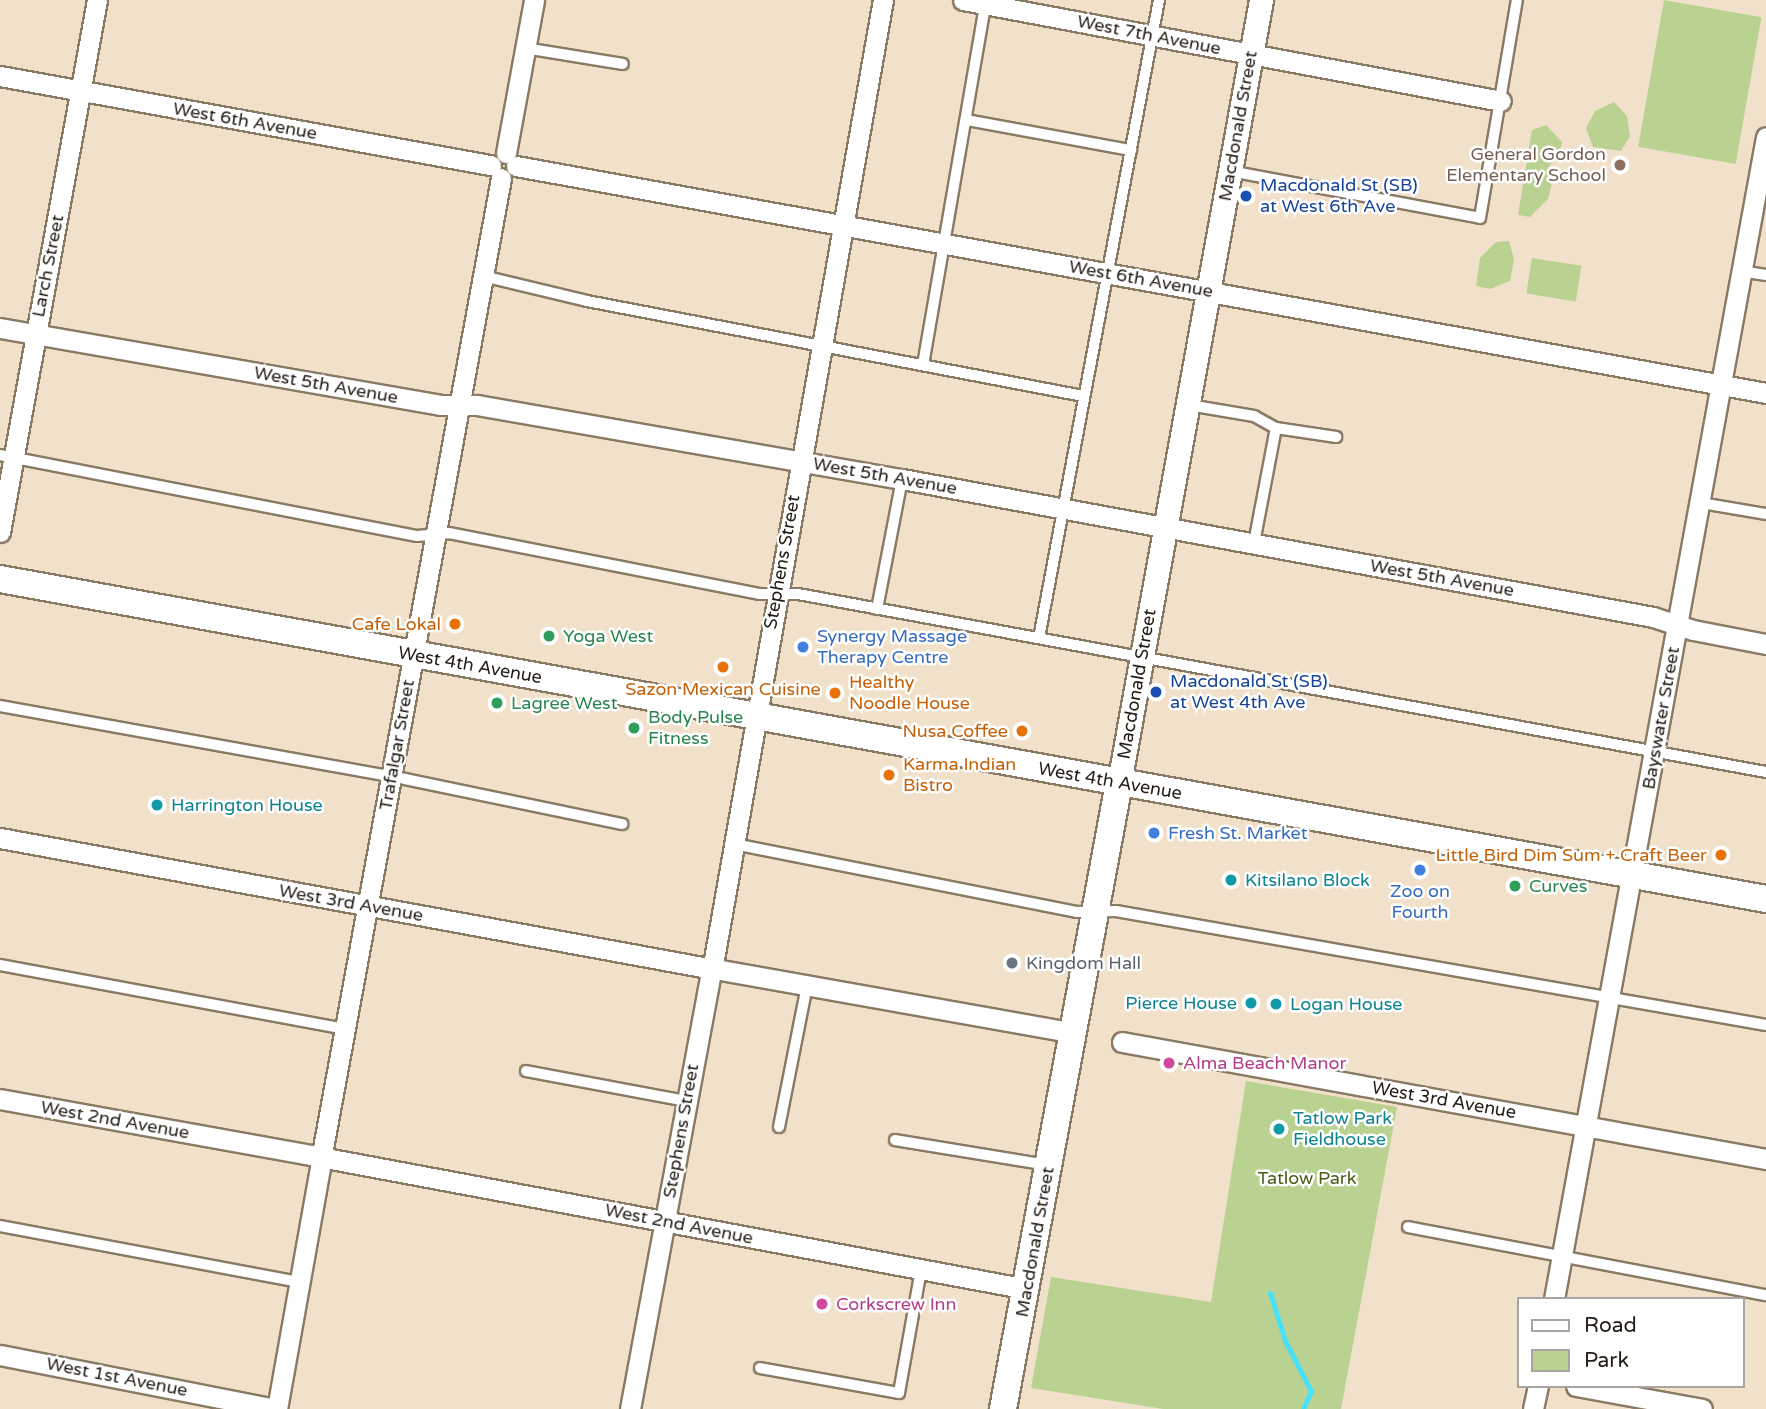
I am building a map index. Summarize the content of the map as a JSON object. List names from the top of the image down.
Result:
{
  "streets": {
    "main road": ["Macdonald Street", "West 4th Avenue"],
    "street": [
      "West 7th Avenue",
      "West 6th Avenue",
      "Larch Street",
      "West 5th Avenue",
      "Stephens Street",
      "Bayswater Street",
      "Trafalgar Street",
      "West 3rd Avenue",
      "West 2nd Avenue",
      "West 1st Avenue"
    ]
  },
  "crossings": [
    ["West 7th Avenue", "Macdonald Street"],
    ["West 6th Avenue", "Macdonald Street"],
    ["West 6th Avenue", "Larch Street"],
    ["West 6th Avenue", "Stephens Street"],
    ["West 6th Avenue", "Bayswater Street"],
    ["West 6th Avenue", "Trafalgar Street"],
    ["Macdonald Street", "West 5th Avenue"],
    ["Macdonald Street", "West 4th Avenue"],
    ["Macdonald Street", "West 3rd Avenue"],
    ["Macdonald Street", "West 2nd Avenue"],
    ["Larch Street", "West 5th Avenue"],
    ["West 5th Avenue", "Stephens Street"],
    ["West 5th Avenue", "Bayswater Street"],
    ["West 5th Avenue", "Trafalgar Street"],
    ["Stephens Street", "West 4th Avenue"],
    ["Stephens Street", "West 3rd Avenue"],
    ["Stephens Street", "West 2nd Avenue"],
    ["West 4th Avenue", "Bayswater Street"],
    ["West 4th Avenue", "Trafalgar Street"],
    ["Bayswater Street", "West 3rd Avenue"],
    ["Trafalgar Street", "West 3rd Avenue"],
    ["Trafalgar Street", "West 2nd Avenue"],
    ["Trafalgar Street", "West 1st Avenue"]
  ],
  "parks": ["Tatlow Park"],
  "places": [
    "General Gordon Elementary School",
    "Macdonald St (SB) at West 6th Ave",
    "Cafe Lokal",
    "Yoga West",
    "Synergy Massage Therapy Centre",
    "Sazon Mexican Cuisine",
    "Macdonald St (SB) at West 4th Ave",
    "Healthy Noodle House",
    "Lagree West",
    "Body Pulse Fitness",
    "Nusa Coffee",
    "Karma Indian Bistro",
    "Harrington House",
    "Fresh St. Market",
    "Little Bird Dim Sum + Craft Beer",
    "Zoo on Fourth",
    "Kitsilano Block",
    "Curves",
    "Kingdom Hall",
    "Pierce House",
    "Logan House",
    "Alma Beach Manor",
    "Tatlow Park Fieldhouse",
    "Corkscrew Inn"
  ],
  "legend": ["Road", "Park"]
}
